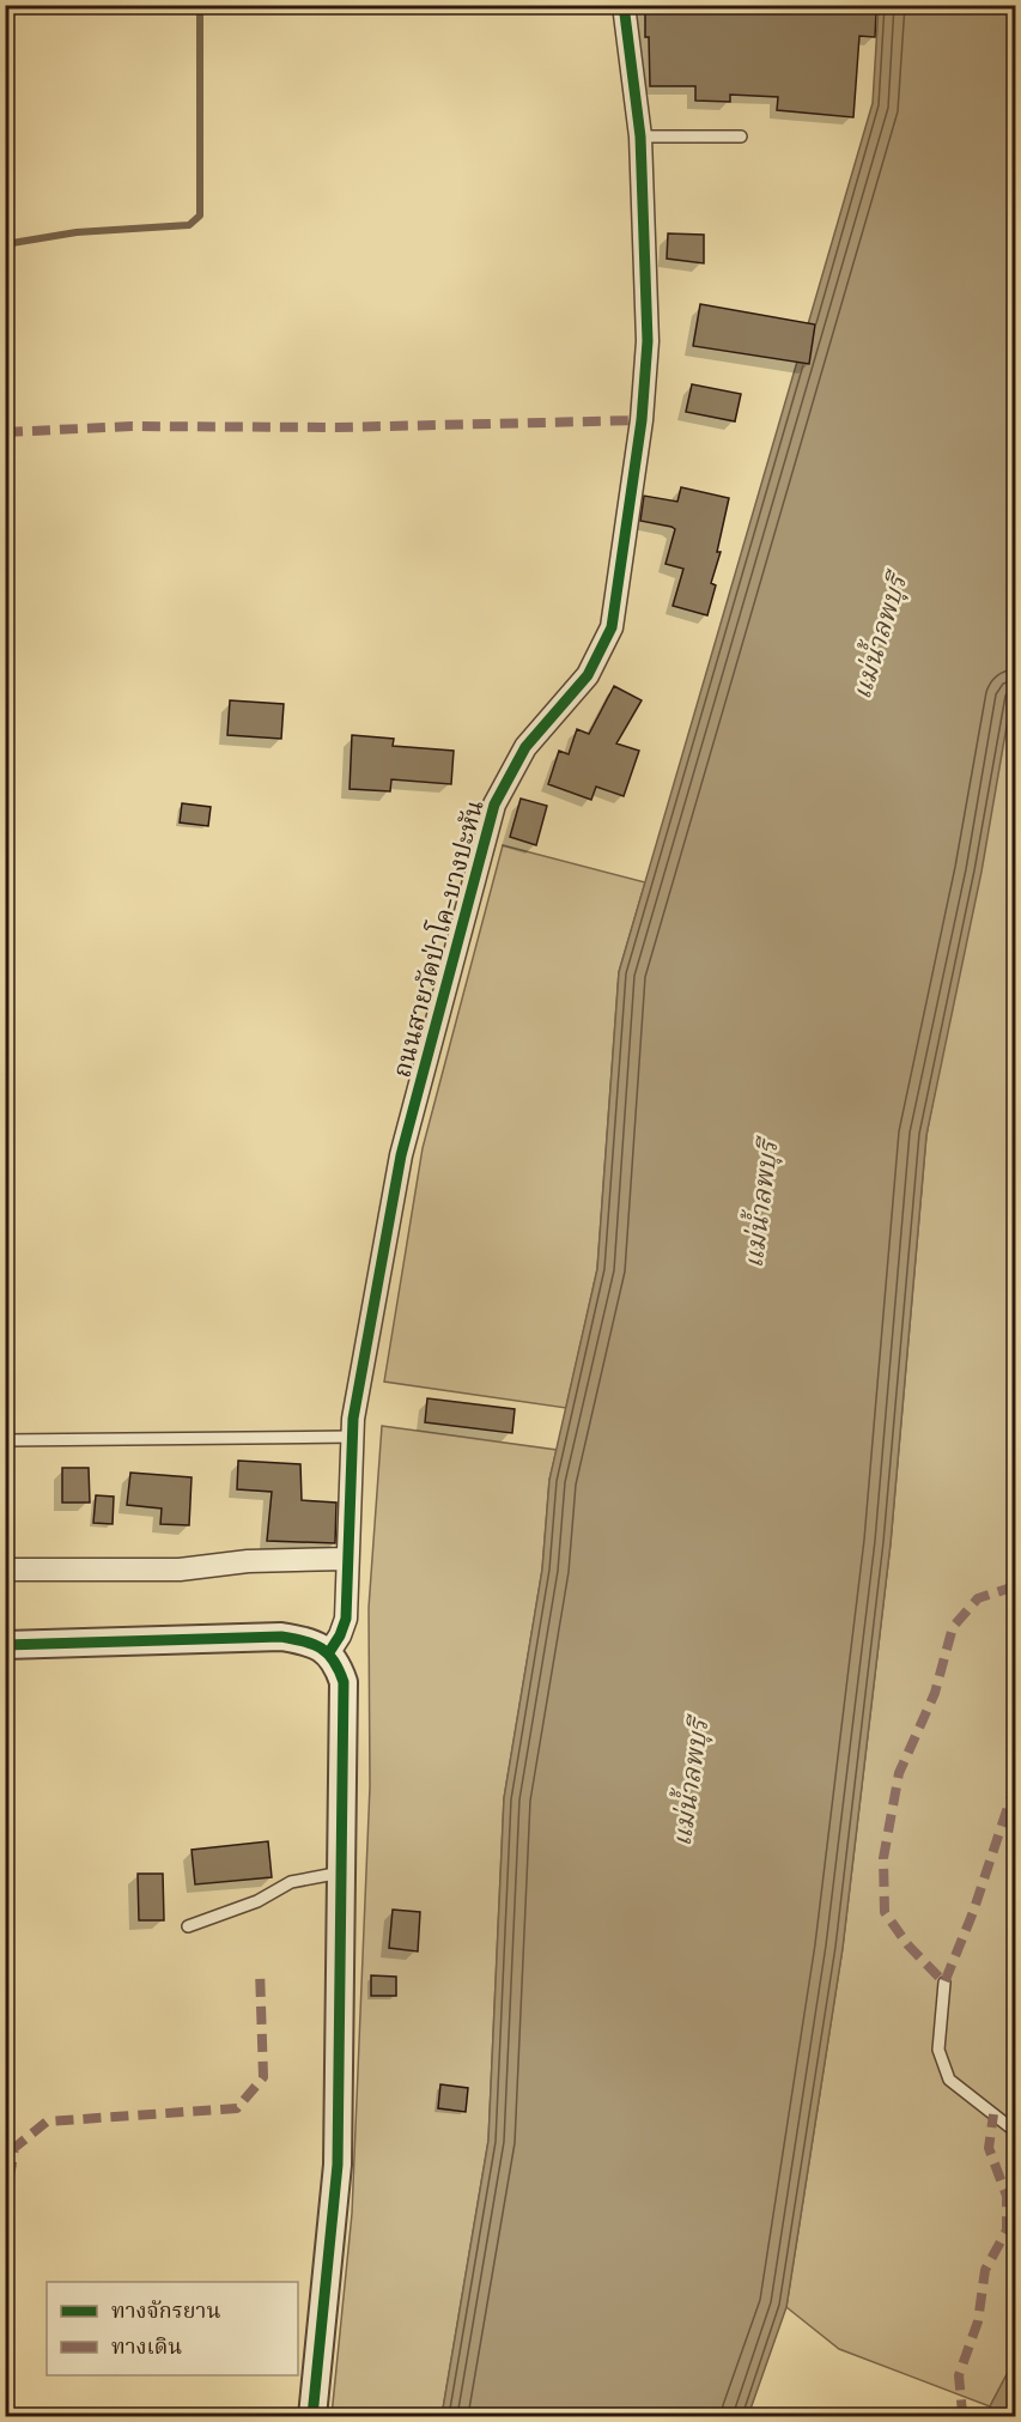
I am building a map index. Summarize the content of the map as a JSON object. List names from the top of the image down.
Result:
{
  "streets": {
    "street": ["ถนนสายวัดป่าโค-บางปะหัน"]
  },
  "water": ["แม่น้ำลพบุรี"],
  "legend": ["ทางจักรยาน", "ทางเดิน"]
}
